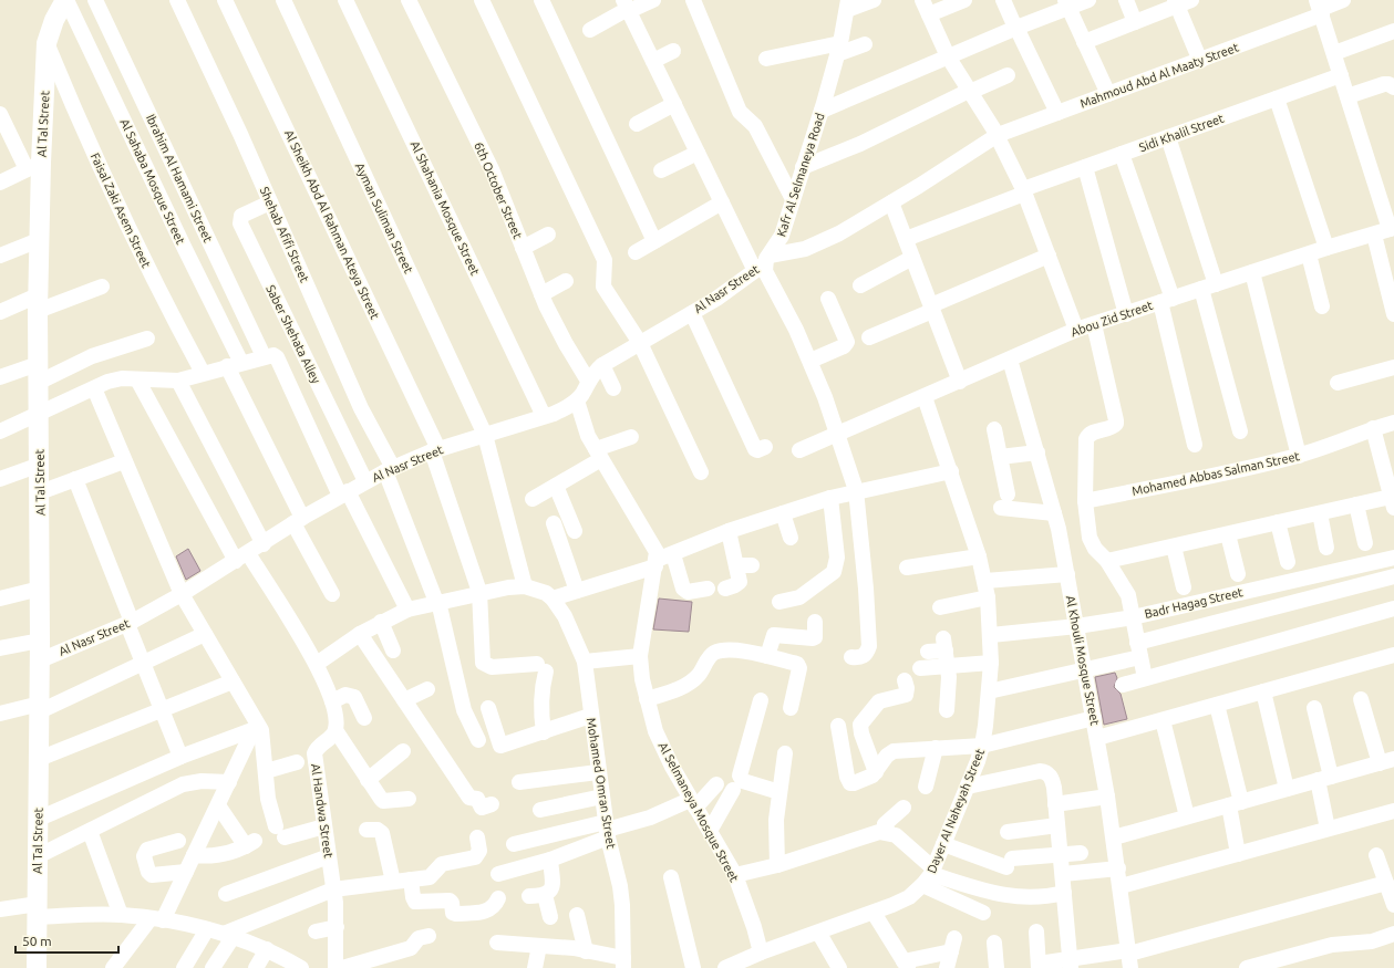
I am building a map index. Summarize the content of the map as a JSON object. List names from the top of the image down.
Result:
{
  "streets": {
    "street": [
      "Mahmoud Abd Al Maaty Street",
      "Al Tal Street",
      "Sidi Khalil Street",
      "Kafr Al Selmaneya Road",
      "Ibrahim Al Hamami Street",
      "Al Sahaba Mosque Street",
      "6th October Street",
      "Al Shahania Mosque Street",
      "Faisal Zaki Asem Street",
      "Ayman Suliman Street",
      "Al Sheikh Abd Al Rahman Ateya Street",
      "Shehab Afifi Street",
      "Al Nasr Street",
      "Abou Zid Street",
      "Saber Shehata Alley",
      "Mohamed Abbas Salman Street",
      "Badr Hagag Street",
      "Al Khouli Mosque Street",
      "Mohamed Omran Street",
      "Al Handwa Street",
      "Dayer Al Naheyah Street",
      "Al Selmaneya Mosque Street"
    ]
  },
  "crossings": [
    ["Mahmoud Abd Al Maaty Street", "Kafr Al Selmaneya Road"],
    ["Mahmoud Abd Al Maaty Street", "Al Nasr Street"],
    ["Al Tal Street", "Al Sahaba Mosque Street"],
    ["Al Tal Street", "Faisal Zaki Asem Street"],
    ["Al Tal Street", "Al Nasr Street"],
    ["Kafr Al Selmaneya Road", "Al Nasr Street"],
    ["Ibrahim Al Hamami Street", "Al Nasr Street"],
    ["Al Sahaba Mosque Street", "Al Nasr Street"],
    ["6th October Street", "Al Nasr Street"],
    ["Al Shahania Mosque Street", "Al Nasr Street"],
    ["Ayman Suliman Street", "Al Nasr Street"],
    ["Al Sheikh Abd Al Rahman Ateya Street", "Al Nasr Street"],
    ["Shehab Afifi Street", "Al Nasr Street"],
    ["Shehab Afifi Street", "Saber Shehata Alley"],
    ["Al Nasr Street", "Saber Shehata Alley"],
    ["Al Nasr Street", "Al Selmaneya Mosque Street"],
    ["Abou Zid Street", "Al Khouli Mosque Street"],
    ["Abou Zid Street", "Dayer Al Naheyah Street"],
    ["Badr Hagag Street", "Al Khouli Mosque Street"],
    ["Badr Hagag Street", "Dayer Al Naheyah Street"],
    ["Dayer Al Naheyah Street", "Al Selmaneya Mosque Street"]
  ],
  "scale_bar": "50 m"
}
